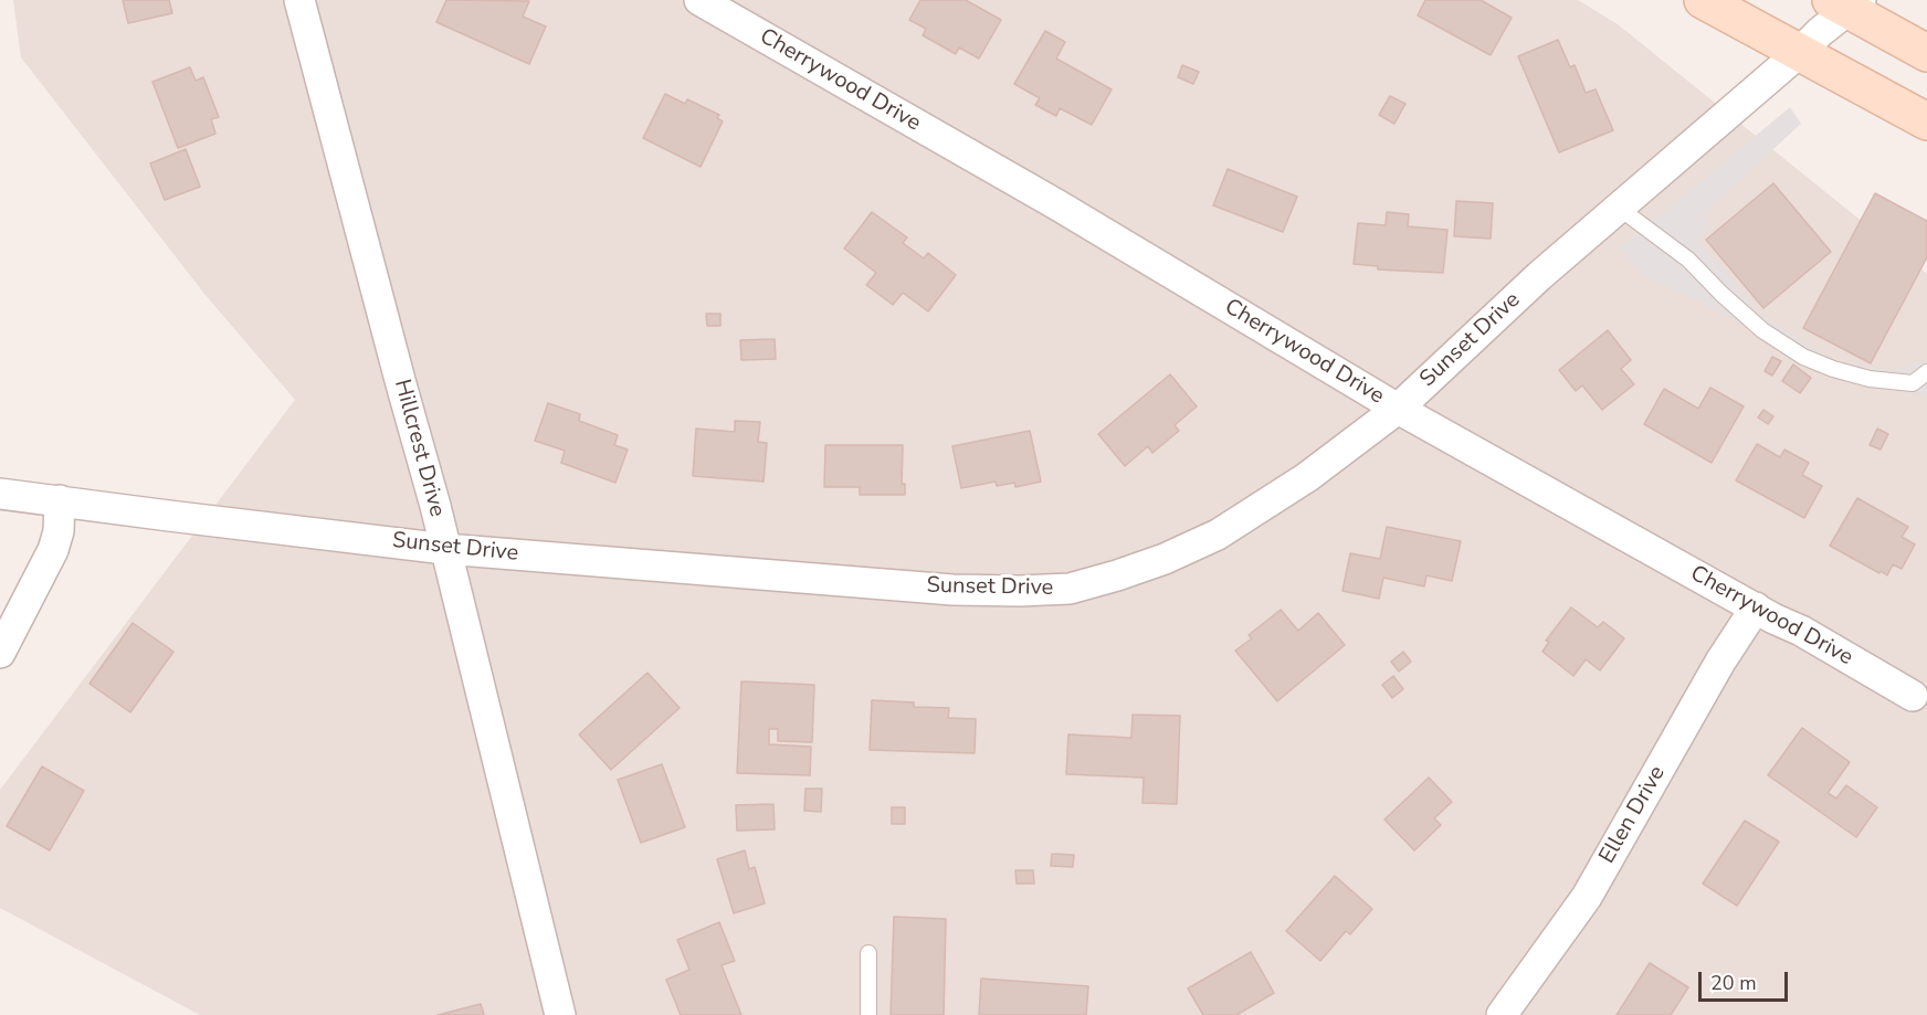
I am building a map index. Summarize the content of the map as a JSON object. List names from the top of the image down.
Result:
{
  "streets": {
    "street": [
      "Cherrywood Drive",
      "Sunset Drive",
      "Hillcrest Drive",
      "Ellen Drive"
    ]
  },
  "crossings": [
    ["Cherrywood Drive", "Sunset Drive"],
    ["Cherrywood Drive", "Ellen Drive"],
    ["Sunset Drive", "Hillcrest Drive"]
  ],
  "scale_bar": "20 m"
}
